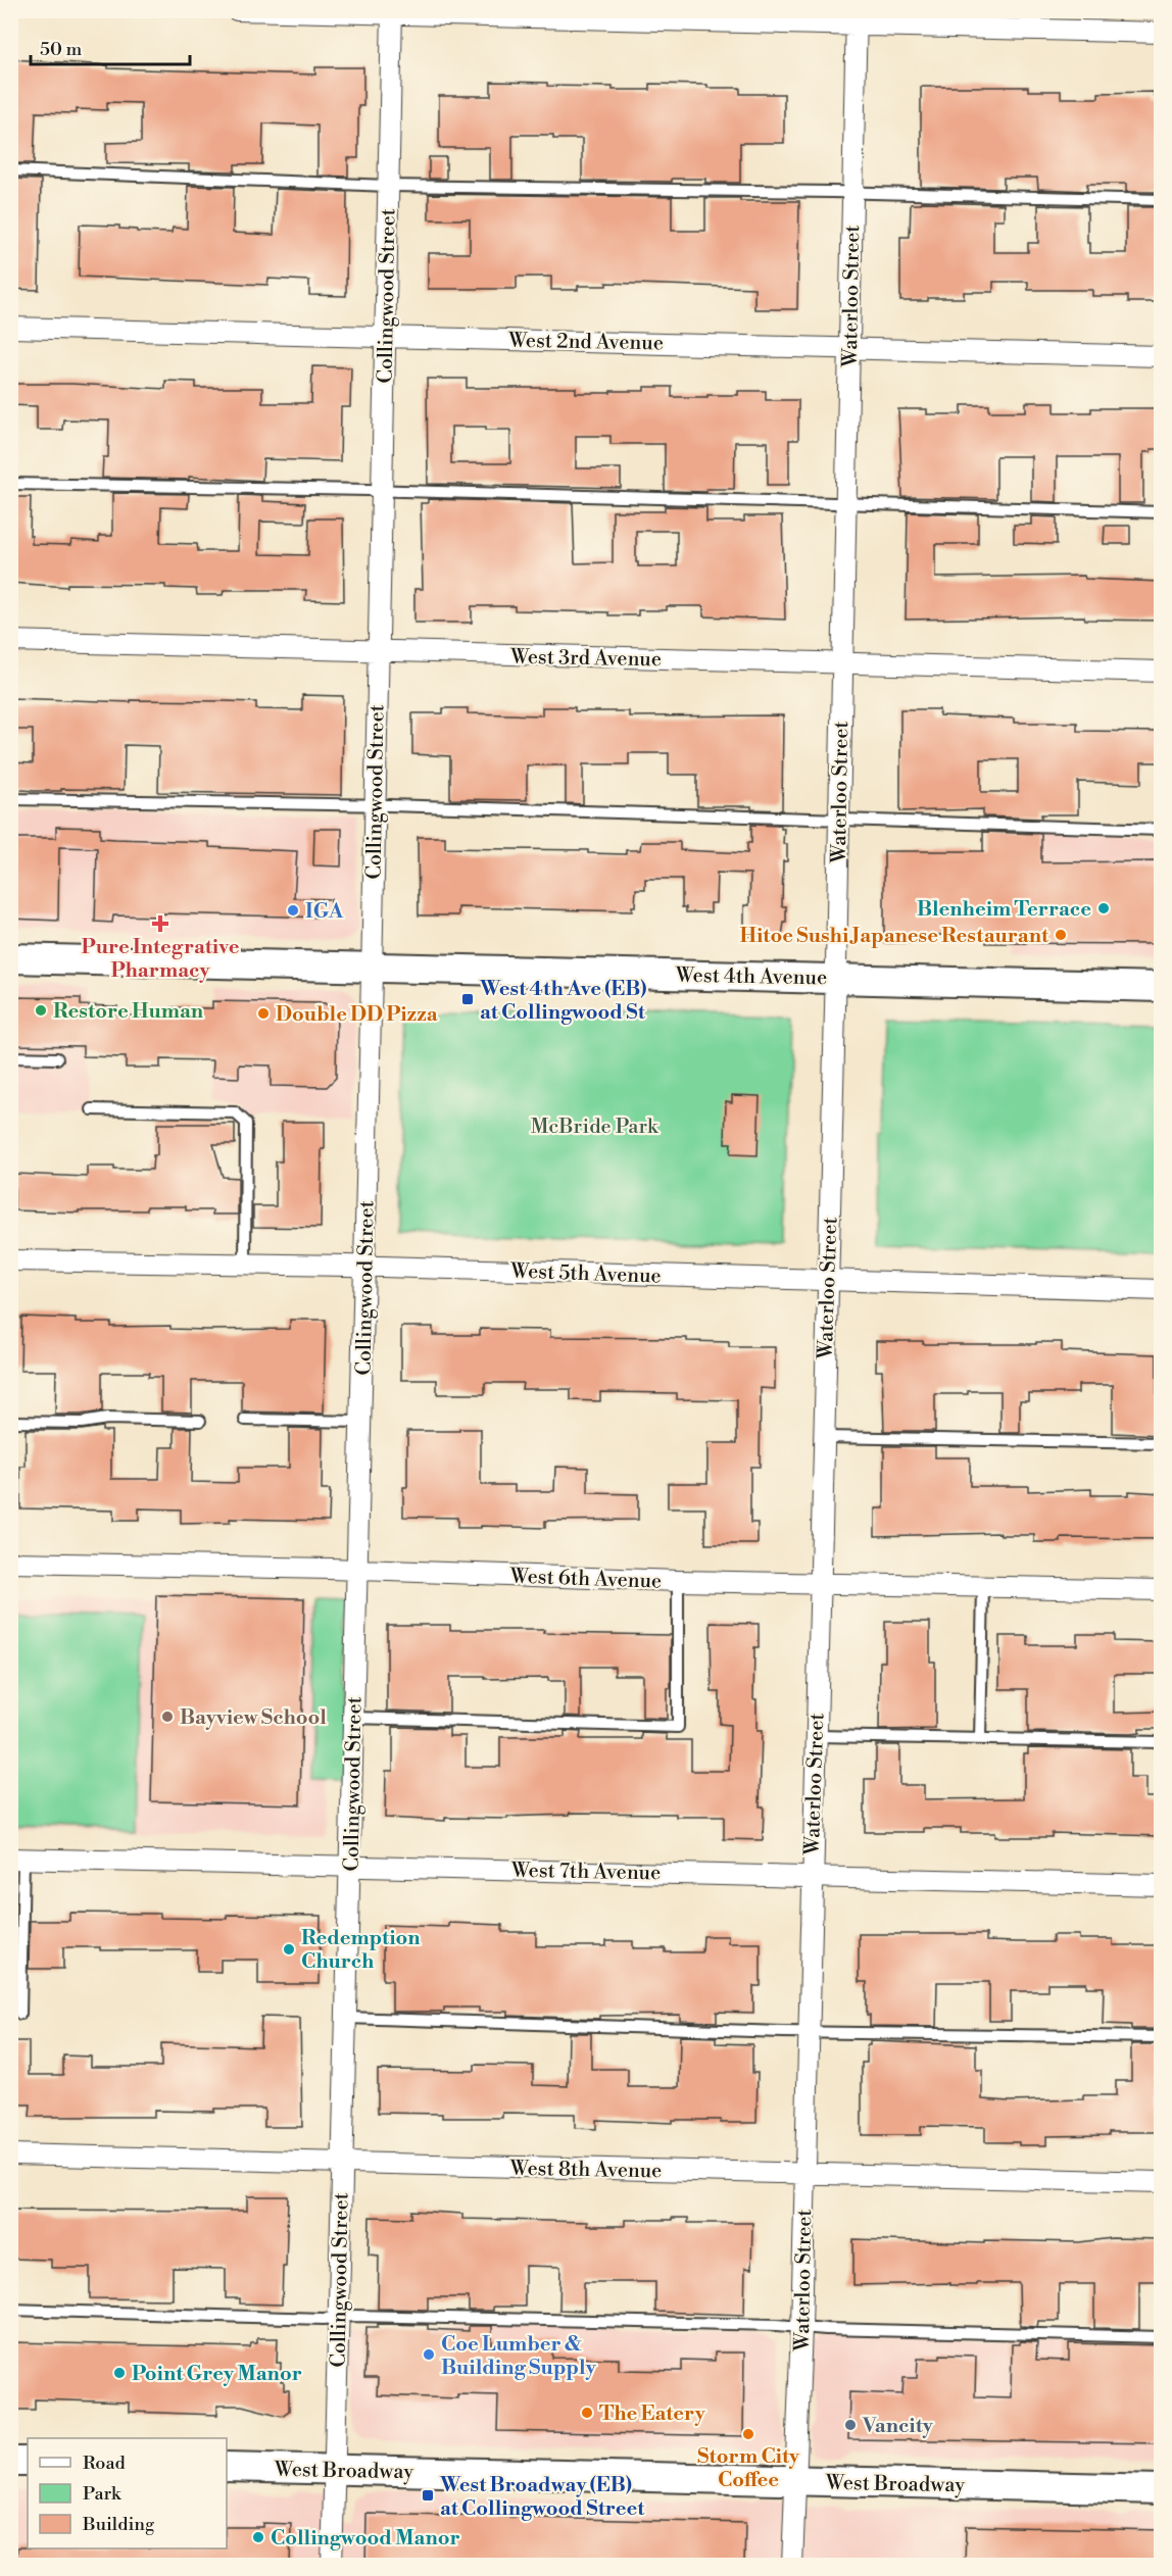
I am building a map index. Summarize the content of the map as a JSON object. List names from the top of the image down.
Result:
{
  "streets": {
    "main road": ["West 4th Avenue", "West Broadway"],
    "street": [
      "Collingwood Street",
      "Waterloo Street",
      "West 2nd Avenue",
      "West 3rd Avenue",
      "West 5th Avenue",
      "West 6th Avenue",
      "West 7th Avenue",
      "West 8th Avenue"
    ]
  },
  "crossings": [
    ["Collingwood Street", "West 2nd Avenue"],
    ["Collingwood Street", "West 3rd Avenue"],
    ["Collingwood Street", "West 4th Avenue"],
    ["Collingwood Street", "West 5th Avenue"],
    ["Collingwood Street", "West 6th Avenue"],
    ["Collingwood Street", "West 7th Avenue"],
    ["Collingwood Street", "West 8th Avenue"],
    ["Collingwood Street", "West Broadway"],
    ["Waterloo Street", "West 2nd Avenue"],
    ["Waterloo Street", "West 3rd Avenue"],
    ["Waterloo Street", "West 4th Avenue"],
    ["Waterloo Street", "West 5th Avenue"],
    ["Waterloo Street", "West 6th Avenue"],
    ["Waterloo Street", "West 7th Avenue"],
    ["Waterloo Street", "West 8th Avenue"],
    ["Waterloo Street", "West Broadway"]
  ],
  "parks": ["McBride Park"],
  "places": {
    "other": [
      "Blenheim Terrace",
      "IGA",
      "Hitoe Sushi Japanese Restaurant",
      "Restore Human",
      "Double DD Pizza",
      "Bayview School",
      "Redemption Church",
      "Coe Lumber & Building Supply",
      "Point Grey Manor",
      "The Eatery",
      "Vancity",
      "Storm City Coffee",
      "Collingwood Manor"
    ],
    "health": ["Pure Integrative Pharmacy"],
    "transit": ["West 4th Ave (EB) at Collingwood St", "West Broadway (EB) at Collingwood Street"]
  },
  "legend": ["Road", "Park", "Building"],
  "scale_bar": "50 m"
}
